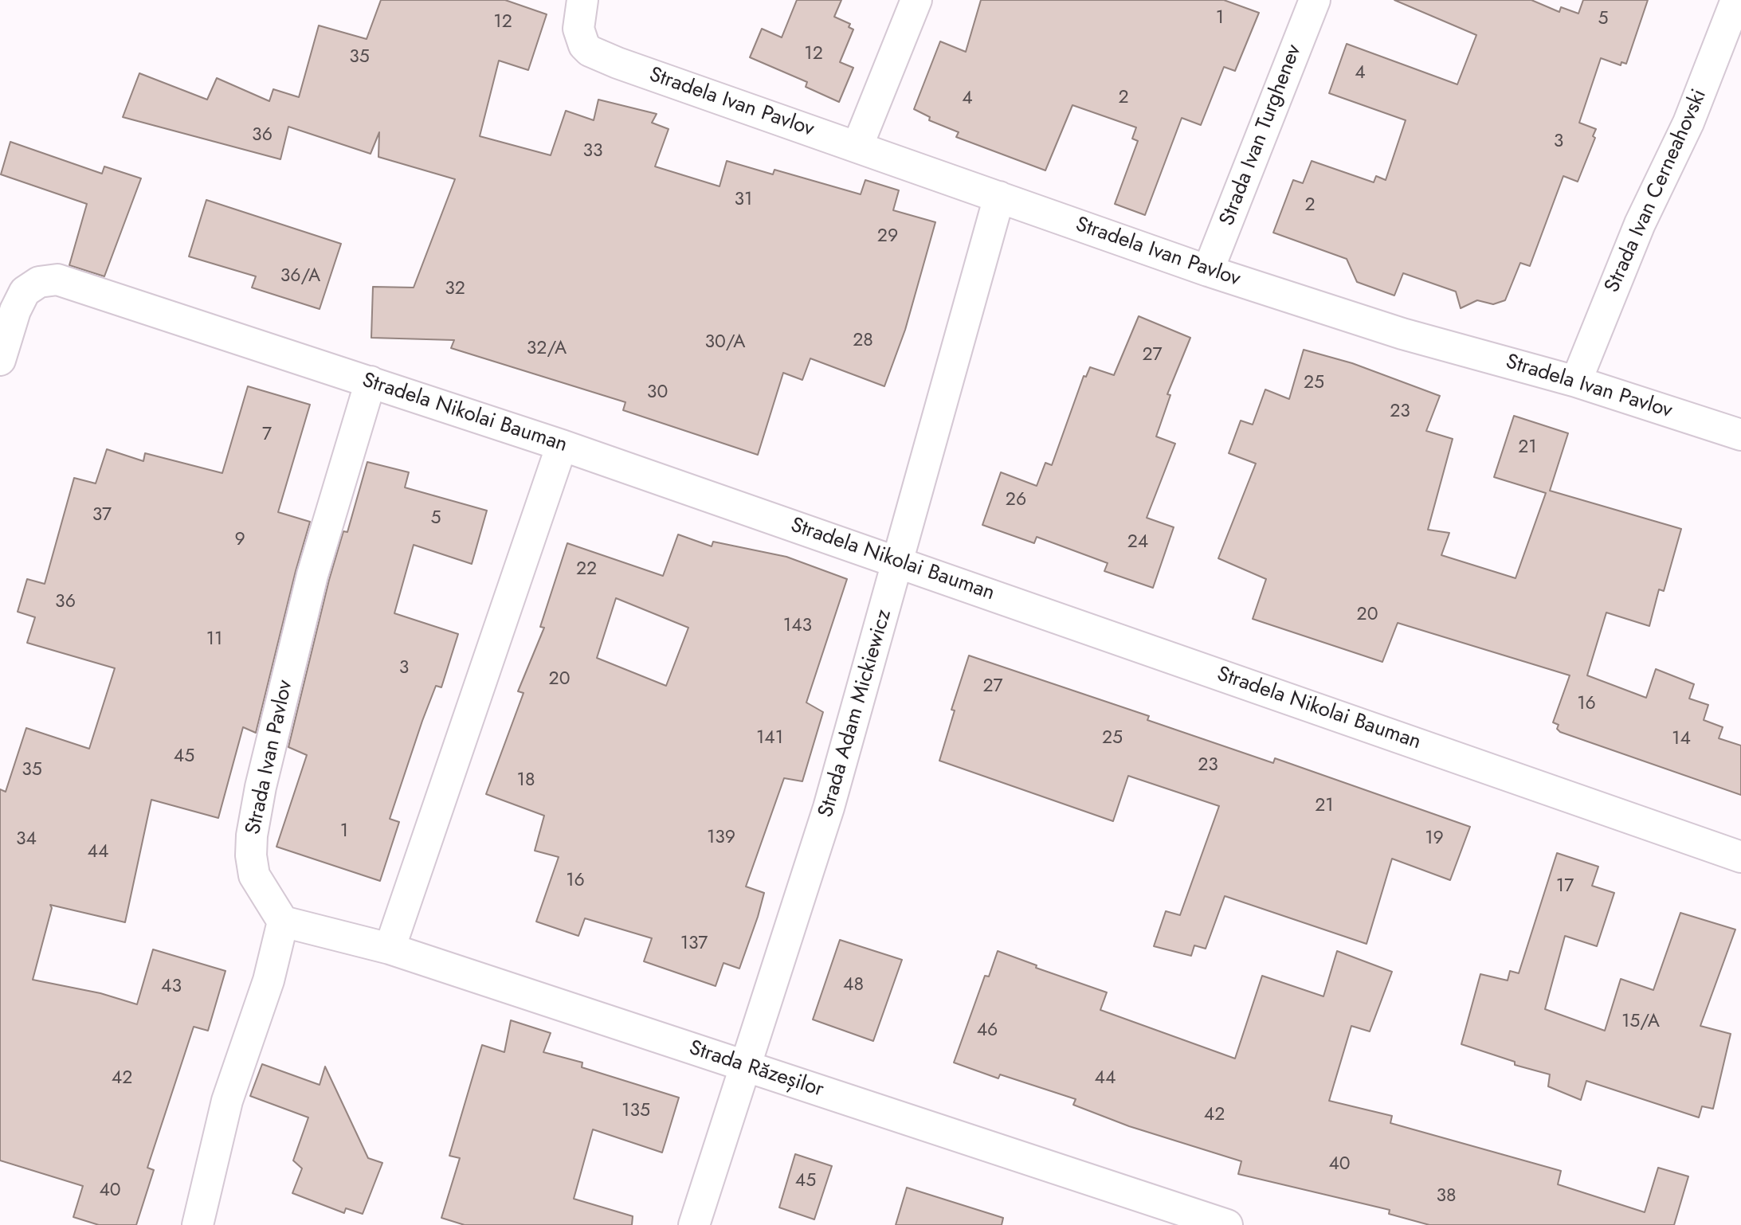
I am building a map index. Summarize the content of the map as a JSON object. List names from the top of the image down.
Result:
{
  "streets": {
    "street": [
      "Stradela Ivan Pavlov",
      "Strada Ivan Turghenev",
      "Strada Ivan Cerneahovski",
      "Stradela Nikolai Bauman",
      "Strada Adam Mickiewicz",
      "Strada Ivan Pavlov",
      "Strada Răzeșilor"
    ]
  },
  "crossings": [
    ["Stradela Ivan Pavlov", "Strada Ivan Turghenev"],
    ["Stradela Ivan Pavlov", "Strada Ivan Cerneahovski"],
    ["Stradela Ivan Pavlov", "Strada Adam Mickiewicz"],
    ["Stradela Nikolai Bauman", "Strada Adam Mickiewicz"],
    ["Stradela Nikolai Bauman", "Strada Ivan Pavlov"],
    ["Strada Adam Mickiewicz", "Strada Răzeșilor"],
    ["Strada Ivan Pavlov", "Strada Răzeșilor"]
  ],
  "house_numbers": [
    "1",
    "5",
    "12",
    "12",
    "35",
    "4",
    "2",
    "4",
    "36",
    "3",
    "33",
    "31",
    "2",
    "29",
    "36/A",
    "32",
    "28",
    "30/A",
    "32/A",
    "27",
    "25",
    "30",
    "23",
    "7",
    "21",
    "26",
    "37",
    "5",
    "9",
    "24",
    "22",
    "36",
    "20",
    "143",
    "11",
    "3",
    "20",
    "27",
    "16",
    "141",
    "25",
    "14",
    "45",
    "23",
    "35",
    "18",
    "21",
    "1",
    "139",
    "19",
    "34",
    "44",
    "16",
    "17",
    "137",
    "48",
    "43",
    "15/A",
    "46",
    "42",
    "44",
    "135",
    "42",
    "40",
    "45",
    "40",
    "38"
  ]
}
